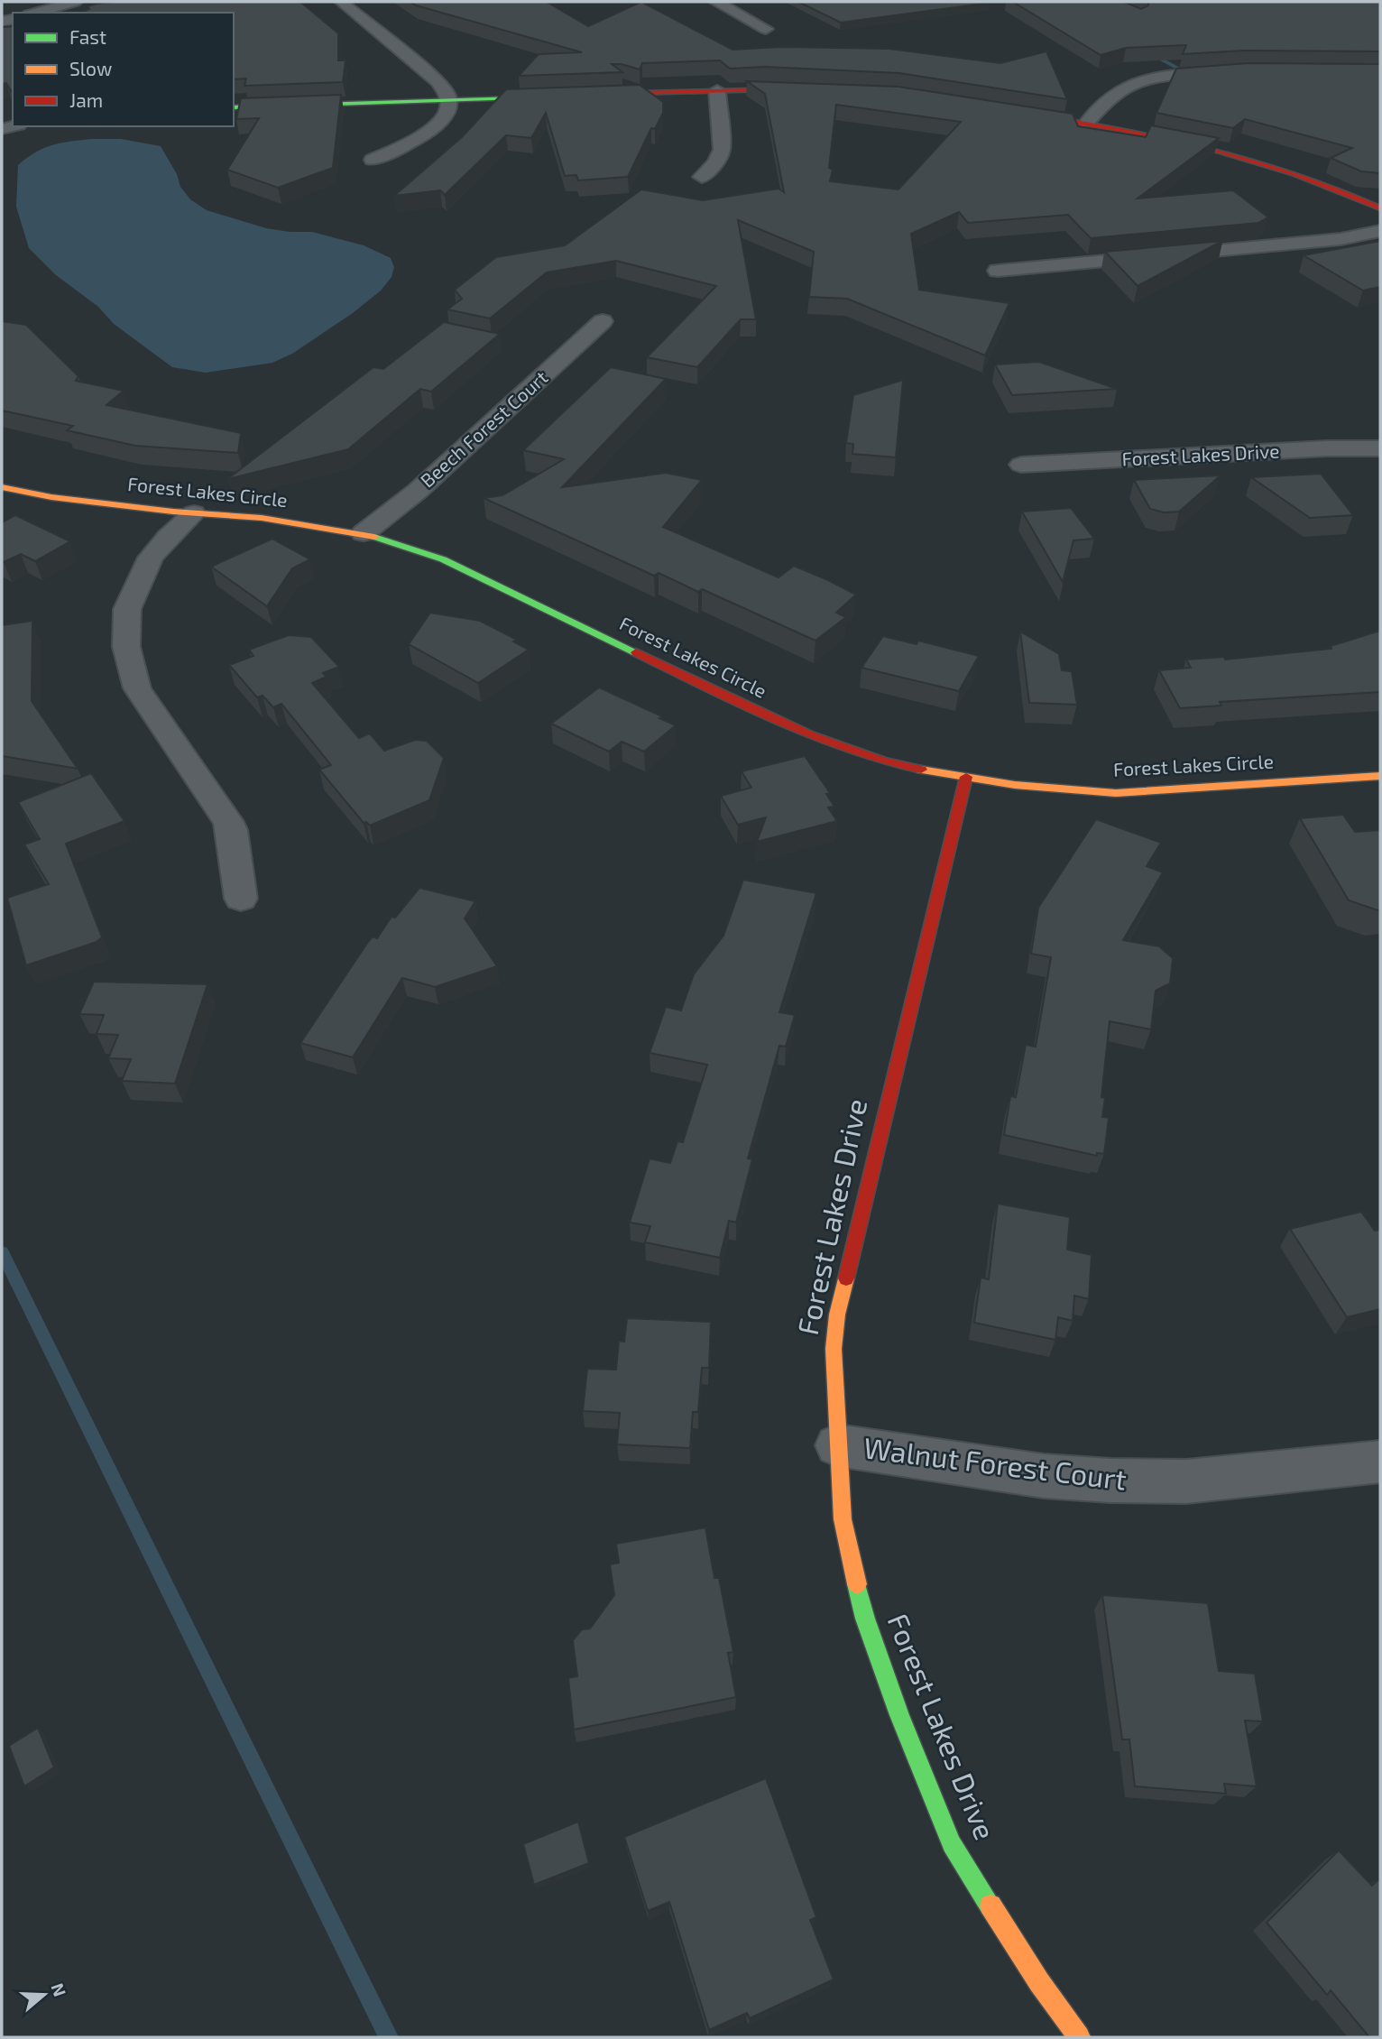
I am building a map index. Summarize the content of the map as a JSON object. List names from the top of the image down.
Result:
{
  "streets": {
    "street": [
      "Beech Forest Court",
      "Forest Lakes Drive",
      "Forest Lakes Circle",
      "Walnut Forest Court"
    ]
  },
  "crossings": [
    ["Beech Forest Court", "Forest Lakes Circle"],
    ["Forest Lakes Drive", "Forest Lakes Circle"],
    ["Forest Lakes Drive", "Walnut Forest Court"]
  ],
  "legend": ["Fast", "Slow", "Jam"],
  "north": "right"
}
